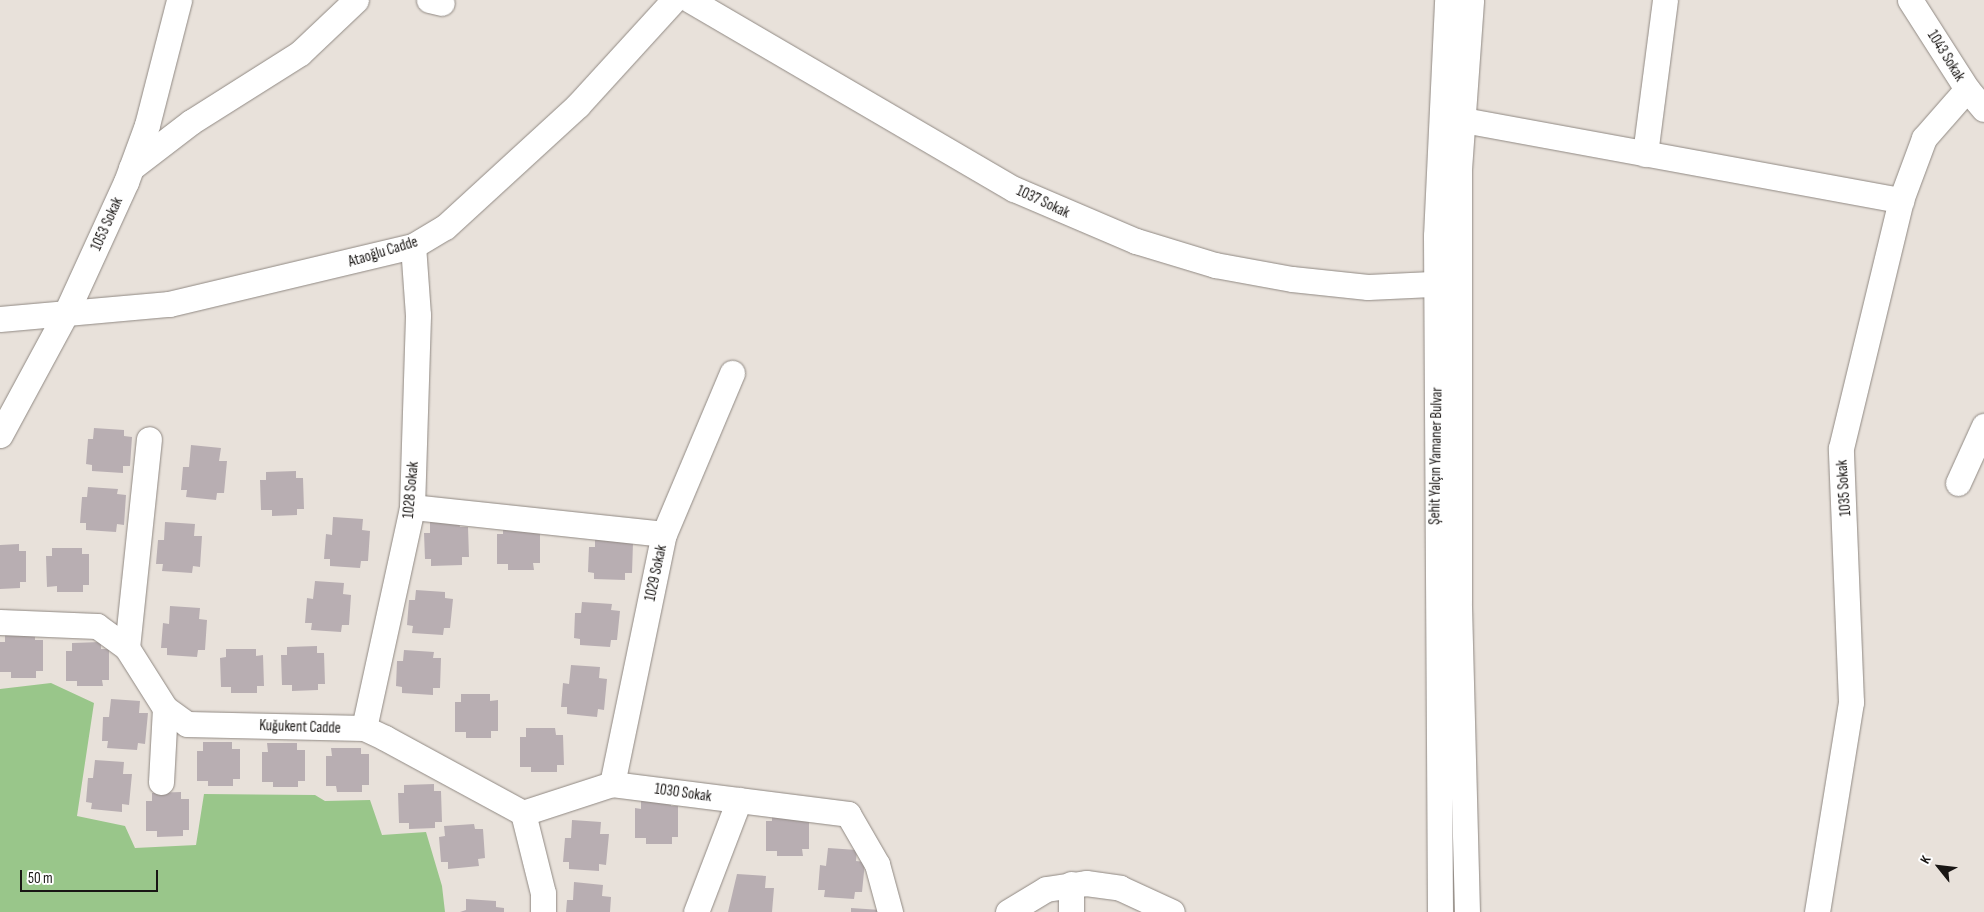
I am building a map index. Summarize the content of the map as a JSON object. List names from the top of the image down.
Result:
{
  "streets": {
    "street": [
      "1043 Sokak",
      "1037 Sokak",
      "1053 Sokak",
      "Ataoğlu Cadde",
      "Şehit Yalçın Yamaner Bulvar",
      "1035 Sokak",
      "1028 Sokak",
      "1029 Sokak",
      "Kuğukent Cadde",
      "1030 Sokak"
    ]
  },
  "crossings": [
    ["1043 Sokak", "1035 Sokak"],
    ["1037 Sokak", "Şehit Yalçın Yamaner Bulvar"],
    ["1053 Sokak", "Ataoğlu Cadde"],
    ["Ataoğlu Cadde", "1028 Sokak"],
    ["1028 Sokak", "Kuğukent Cadde"],
    ["1029 Sokak", "1030 Sokak"],
    ["Kuğukent Cadde", "1030 Sokak"]
  ],
  "scale_bar": "50 m",
  "north": "top left"
}
